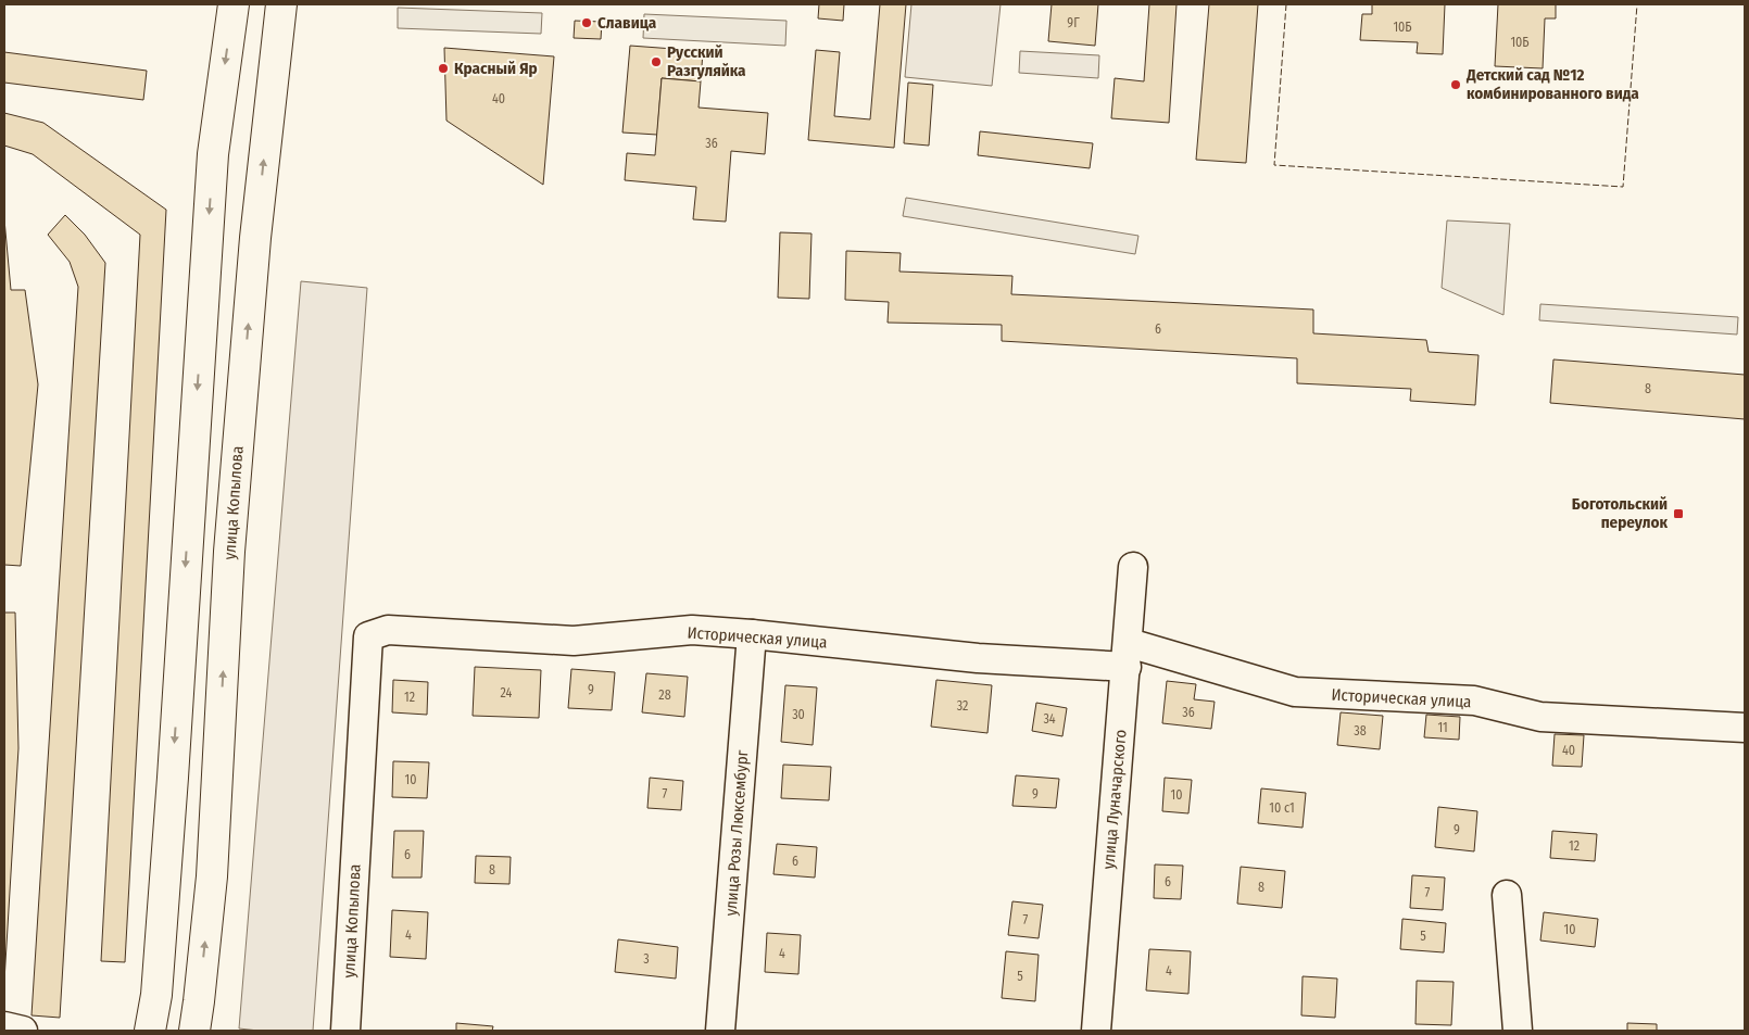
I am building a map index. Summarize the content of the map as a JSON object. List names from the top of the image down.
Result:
{
  "streets": {
    "main road": ["улица Копылова"],
    "street": ["Историческая улица", "улица Луначарского", "улица Розы Люксембург"]
  },
  "crossings": [
    ["улица Копылова", "Историческая улица"],
    ["Историческая улица", "улица Луначарского"],
    ["Историческая улица", "улица Розы Люксембург"]
  ],
  "places": {
    "other": [
      "Славица",
      "Русский Разгуляйка",
      "Красный Яр",
      "Детский сад №12 комбинированного вида"
    ],
    "transit": ["Боготольский переулок"]
  },
  "house_numbers": [
    "9Г",
    "10Б",
    "10Б",
    "40",
    "36",
    "6",
    "8",
    "9",
    "24",
    "28",
    "12",
    "32",
    "36",
    "30",
    "34",
    "11",
    "38",
    "40",
    "10",
    "7",
    "9",
    "10",
    "10 с1",
    "9",
    "12",
    "6",
    "6",
    "8",
    "6",
    "8",
    "7",
    "7",
    "10",
    "4",
    "5",
    "4",
    "3",
    "4",
    "5"
  ]
}
